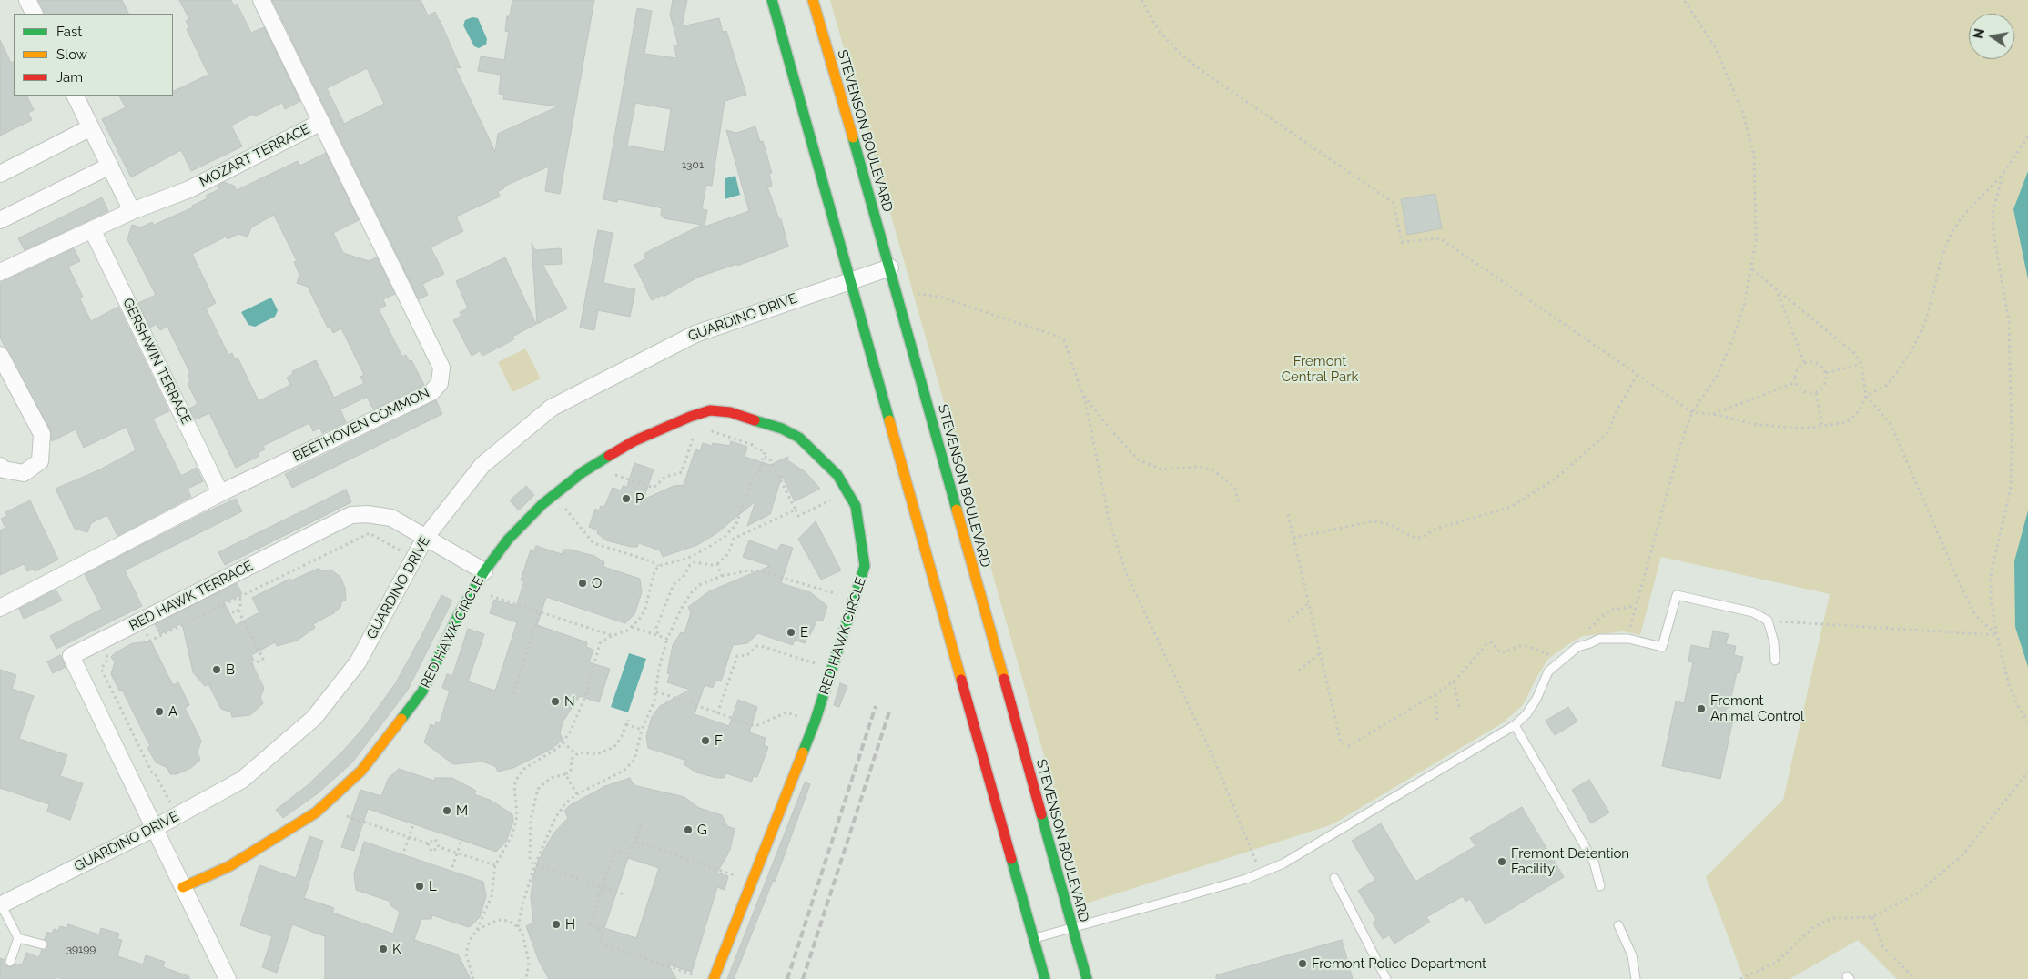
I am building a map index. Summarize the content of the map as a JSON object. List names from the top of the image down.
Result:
{
  "streets": {
    "main road": ["STEVENSON BOULEVARD", "RED HAWK CIRCLE"],
    "street": [
      "MOZART TERRACE",
      "GUARDINO DRIVE",
      "GERSHWIN TERRACE",
      "BEETHOVEN COMMON",
      "RED HAWK TERRACE"
    ]
  },
  "crossings": [
    ["STEVENSON BOULEVARD", "GUARDINO DRIVE"],
    ["MOZART TERRACE", "BEETHOVEN COMMON"],
    ["GUARDINO DRIVE", "RED HAWK TERRACE"],
    ["GERSHWIN TERRACE", "BEETHOVEN COMMON"],
    ["RED HAWK TERRACE", "RED HAWK CIRCLE"]
  ],
  "parks": ["Fremont Central Park"],
  "places": [
    "P",
    "O",
    "E",
    "B",
    "N",
    "Fremont Animal Control",
    "A",
    "F",
    "M",
    "G",
    "Fremont Detention Facility",
    "L",
    "H",
    "K",
    "Fremont Police Department"
  ],
  "house_numbers": ["1301", "39199"],
  "legend": ["Fast", "Slow", "Jam"],
  "north": "left"
}
